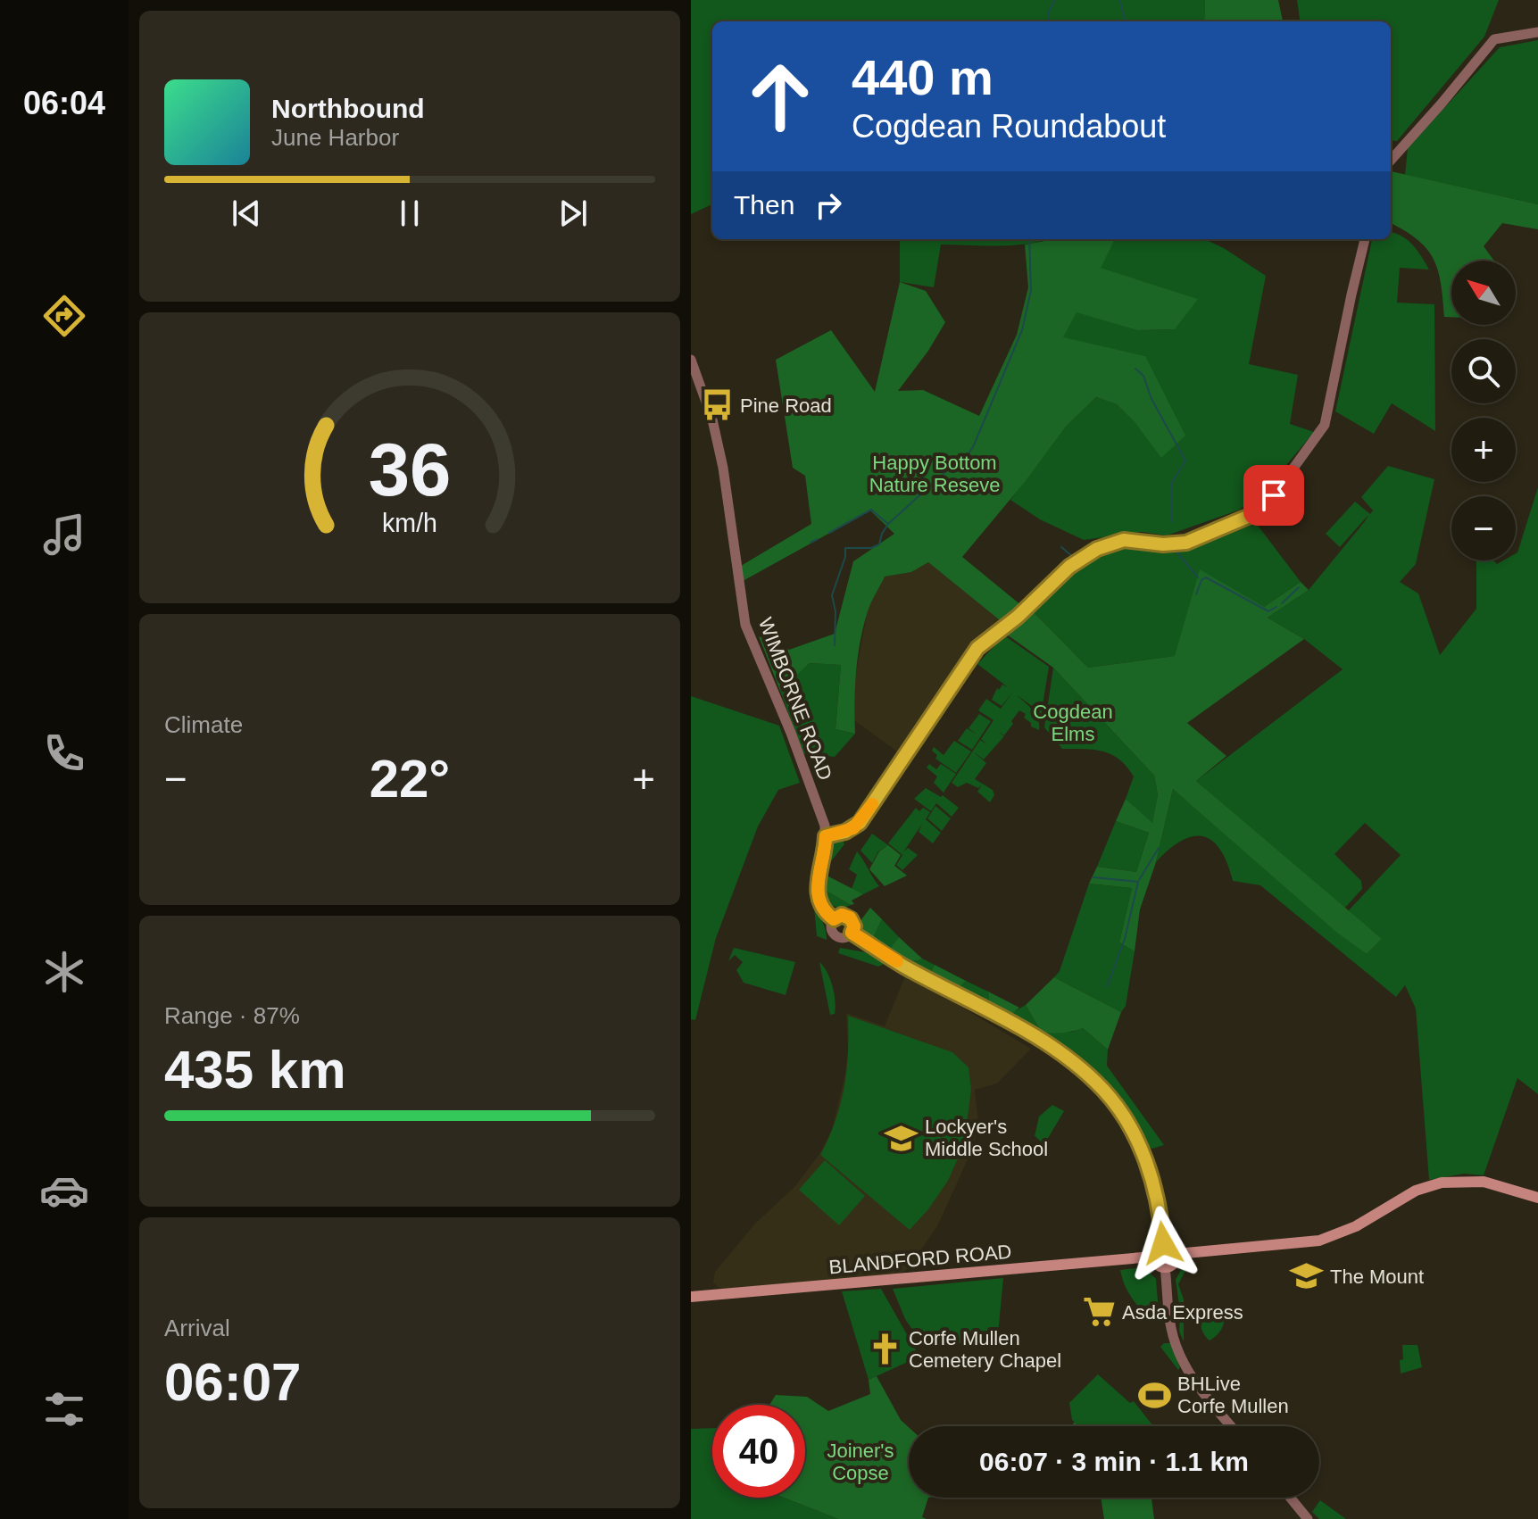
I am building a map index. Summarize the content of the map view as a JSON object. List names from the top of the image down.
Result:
{
  "streets": {
    "main road": ["BLANDFORD ROAD"],
    "street": ["WIMBORNE ROAD"]
  },
  "parks": ["Happy Bottom Nature Reseve", "Cogdean Elms", "Joiner's Copse"],
  "places": {
    "bus stop": ["Pine Road"],
    "school or university": ["Lockyer's Middle School", "The Mount"],
    "supermarket": ["Asda Express"],
    "church": ["Corfe Mullen Cemetery Chapel"],
    "sports": ["BHLive Corfe Mullen"]
  },
  "north": "top left",
  "page": {
    "tabs": "06:04",
    "turn": ["440 m", "Cogdean Roundabout"],
    "song": ["Northbound", "June Harbor"],
    "then": "Then",
    "map_buttons": ["+", "−"],
    "tile": [
      "Climate",
      ["Range · 87%", "435 km"],
      ["Arrival", "06:07"]
    ],
    "heat": ["−", "22°", "+"],
    "limit": "40",
    "trip": "06:07 · 3 min · 1.1 km",
    "gauge": ["36", "km/h"]
  }
}
